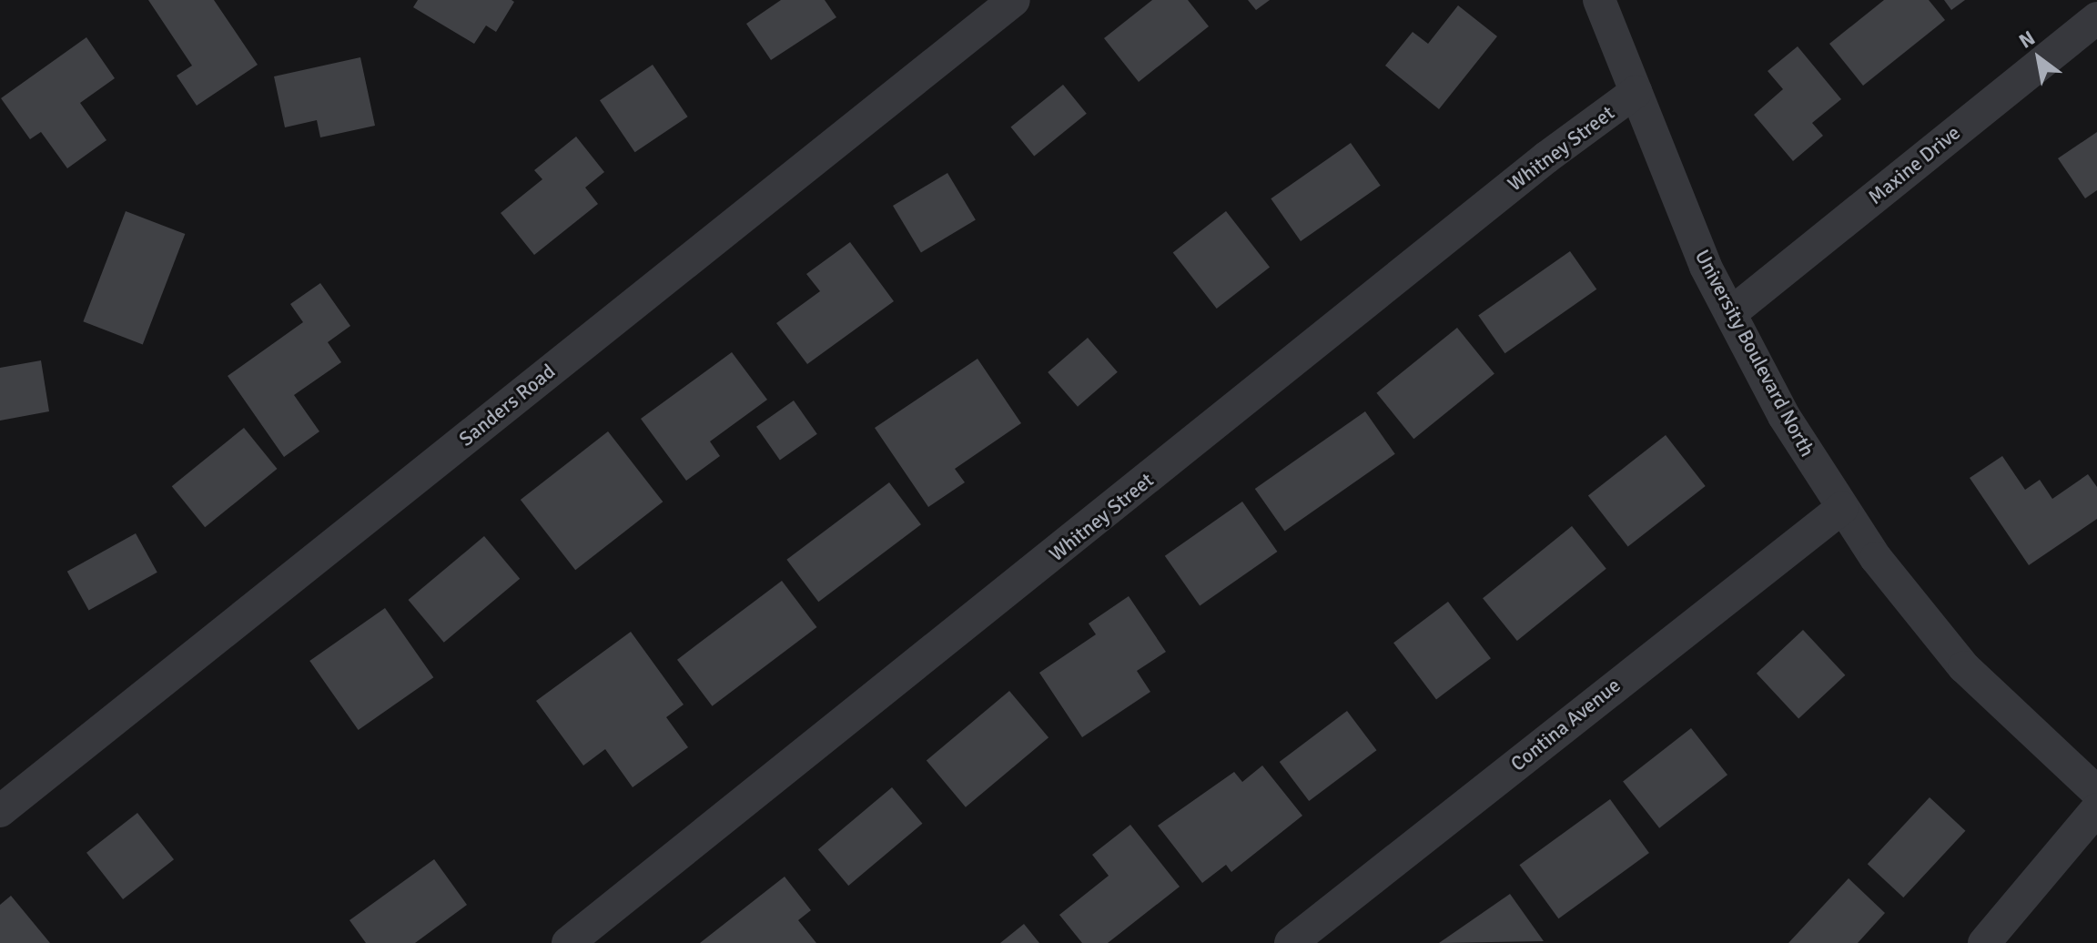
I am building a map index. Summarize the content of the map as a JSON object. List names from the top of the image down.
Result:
{
  "streets": {
    "street": [
      "Whitney Street",
      "Maxine Drive",
      "University Boulevard North",
      "Sanders Road",
      "Contina Avenue"
    ]
  },
  "crossings": [
    ["Whitney Street", "University Boulevard North"],
    ["Maxine Drive", "University Boulevard North"],
    ["University Boulevard North", "Contina Avenue"]
  ],
  "north": "top left"
}
